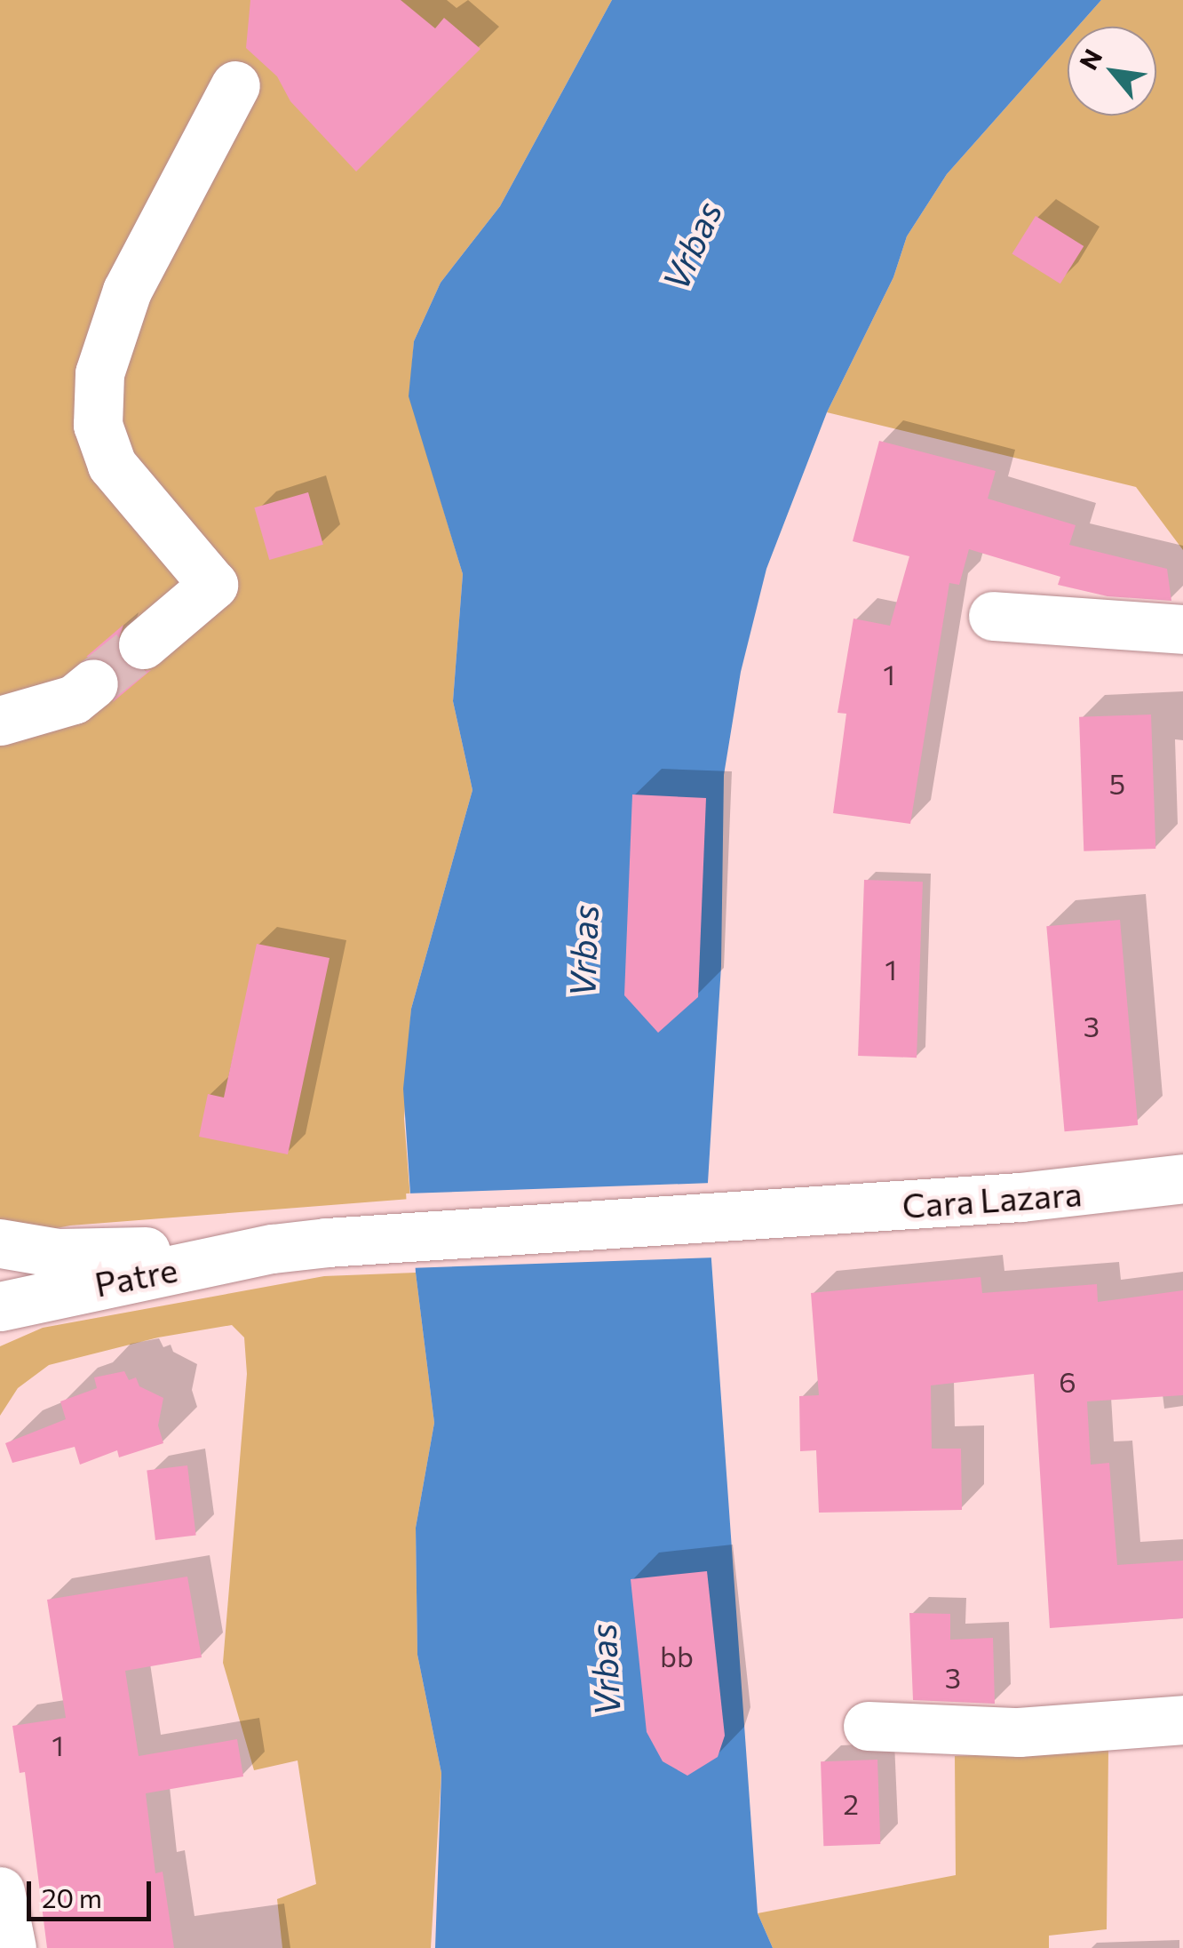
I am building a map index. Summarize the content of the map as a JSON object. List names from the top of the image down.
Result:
{
  "streets": {
    "street": ["Cara Lazara", "Patre"]
  },
  "crossings": [
    ["Cara Lazara", "Patre"]
  ],
  "water": ["Vrbas"],
  "house_numbers": [
    "1",
    "5",
    "1",
    "3",
    "6",
    "bb",
    "3",
    "1",
    "2"
  ],
  "scale_bar": "20 m",
  "north": "top left"
}
